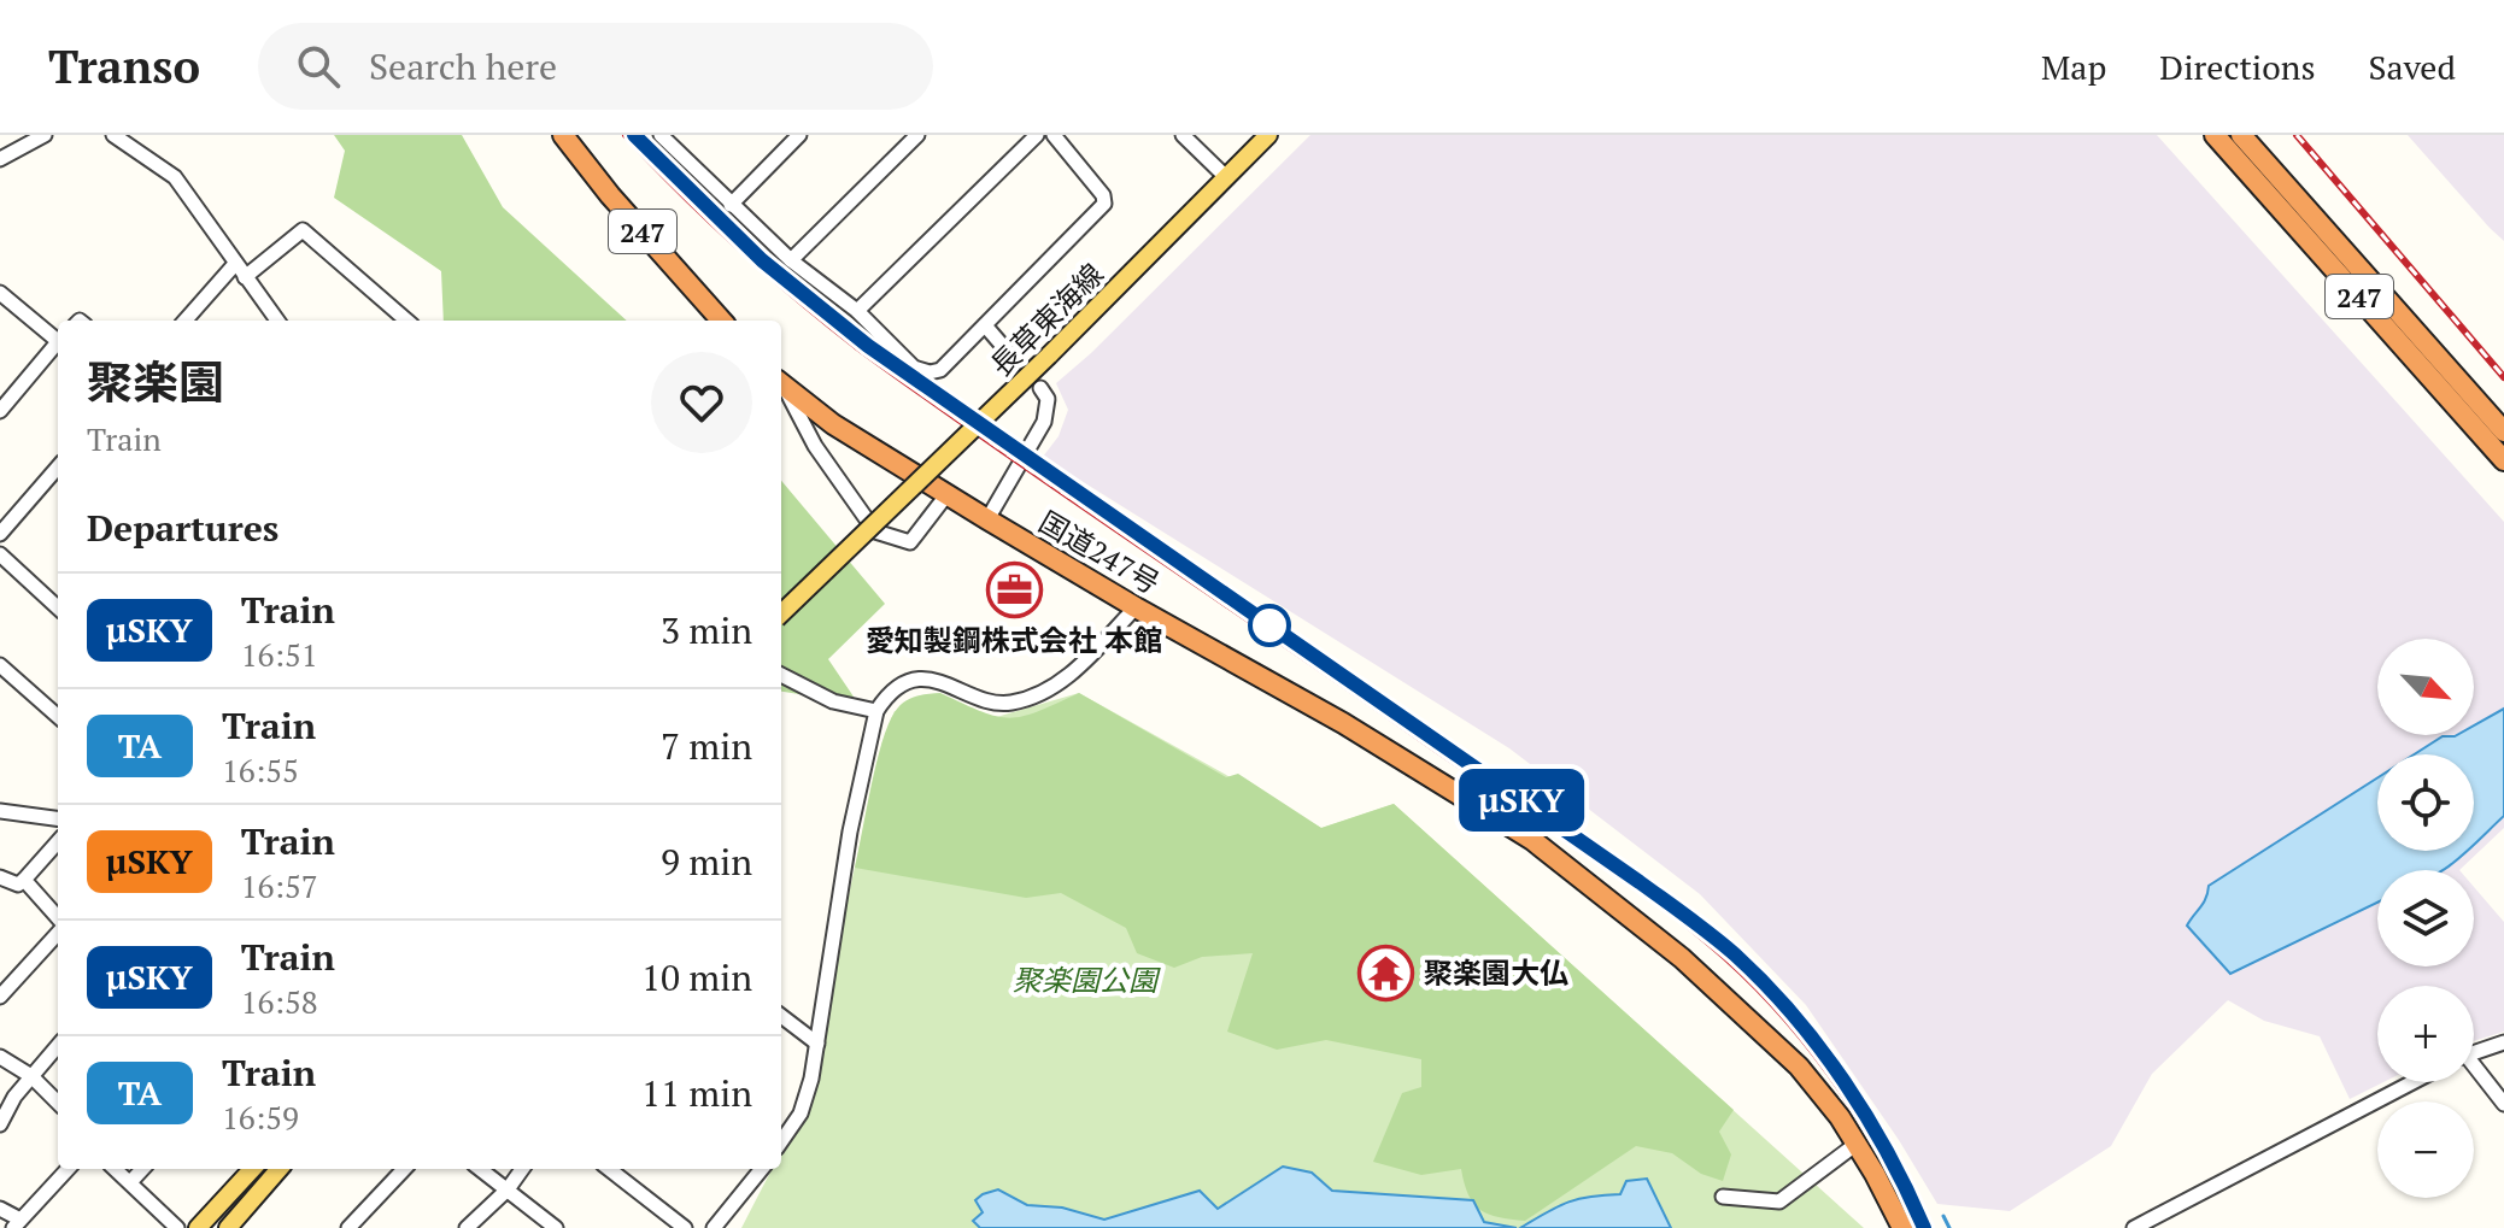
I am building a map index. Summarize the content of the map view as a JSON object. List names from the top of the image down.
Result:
{
  "streets": {
    "highway": ["247", "国道247号"],
    "main road": ["長草東海線"]
  },
  "parks": ["聚楽園公園"],
  "places": {
    "office": ["愛知製鋼株式会社 本館"],
    "temple": ["聚楽園大仏"]
  },
  "north": "bottom right",
  "page": {
    "header": "Transo",
    "search": "Search here",
    "nav": ["Map", "Directions", "Saved"],
    "on_map": "μSKY",
    "heading": [
      ["聚楽園", "Train"],
      "Departures"
    ],
    "list": [
      {
        "mark": "μSKY",
        "name": "Train",
        "note": "16:51",
        "value": "3 min"
      },
      {
        "mark": "TA",
        "name": "Train",
        "note": "16:55",
        "value": "7 min"
      },
      {
        "mark": "μSKY",
        "name": "Train",
        "note": "16:57",
        "value": "9 min"
      },
      {
        "mark": "μSKY",
        "name": "Train",
        "note": "16:58",
        "value": "10 min"
      },
      {
        "mark": "TA",
        "name": "Train",
        "note": "16:59",
        "value": "11 min"
      }
    ],
    "map_buttons": ["+", "−"]
  }
}
